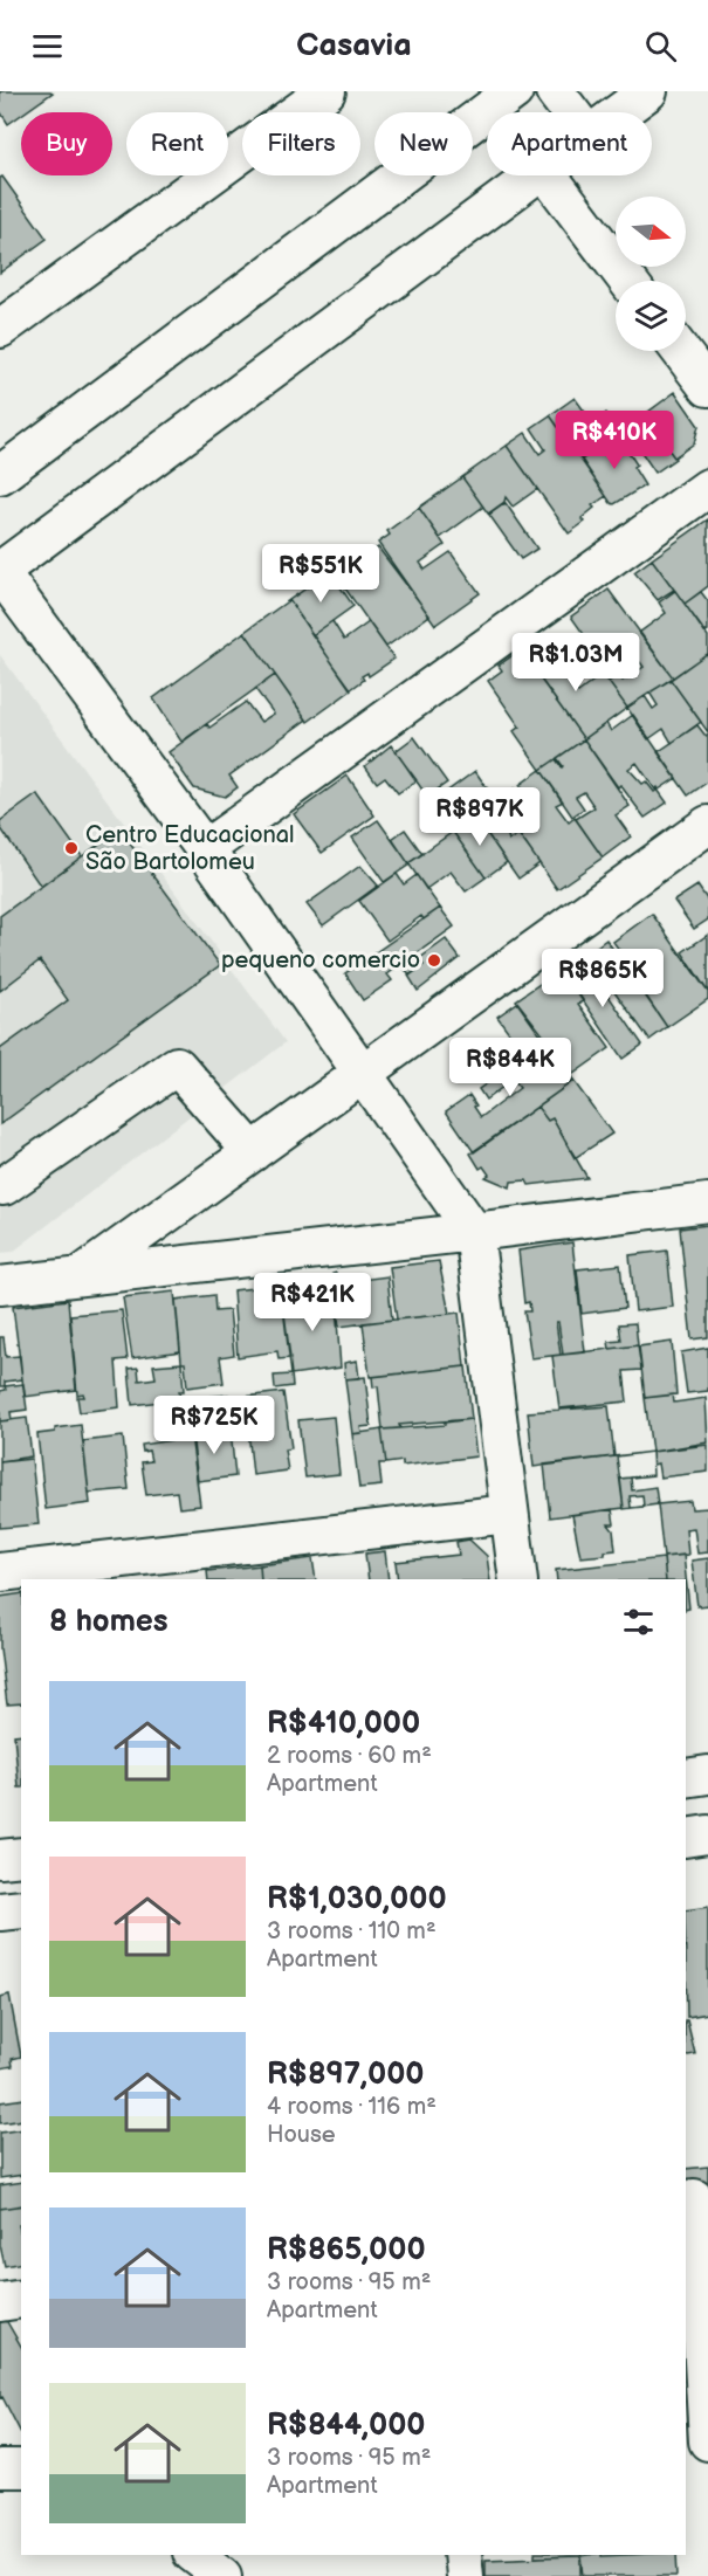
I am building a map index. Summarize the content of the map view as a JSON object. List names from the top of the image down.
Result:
{
  "places": ["Centro Educacional São Bartolomeu", "pequeno comercio"],
  "north": "right",
  "page": {
    "header": "Casavia",
    "chip": [
      "Buy",
      "Rent",
      "Filters",
      "New",
      "Apartment"
    ],
    "price": [
      "R$410K",
      "R$551K",
      "R$1.03M",
      "R$897K",
      "R$865K",
      "R$844K",
      "R$421K",
      "R$725K"
    ],
    "heading": "8 homes",
    "list": [
      {
        "name": "R$410,000",
        "note": "2 rooms · 60 m² · Apartment"
      },
      {
        "name": "R$1,030,000",
        "note": "3 rooms · 110 m² · Apartment"
      },
      {
        "name": "R$897,000",
        "note": "4 rooms · 116 m² · House"
      },
      {
        "name": "R$865,000",
        "note": "3 rooms · 95 m² · Apartment"
      },
      {
        "name": "R$844,000",
        "note": "3 rooms · 95 m² · Apartment"
      }
    ]
  }
}
